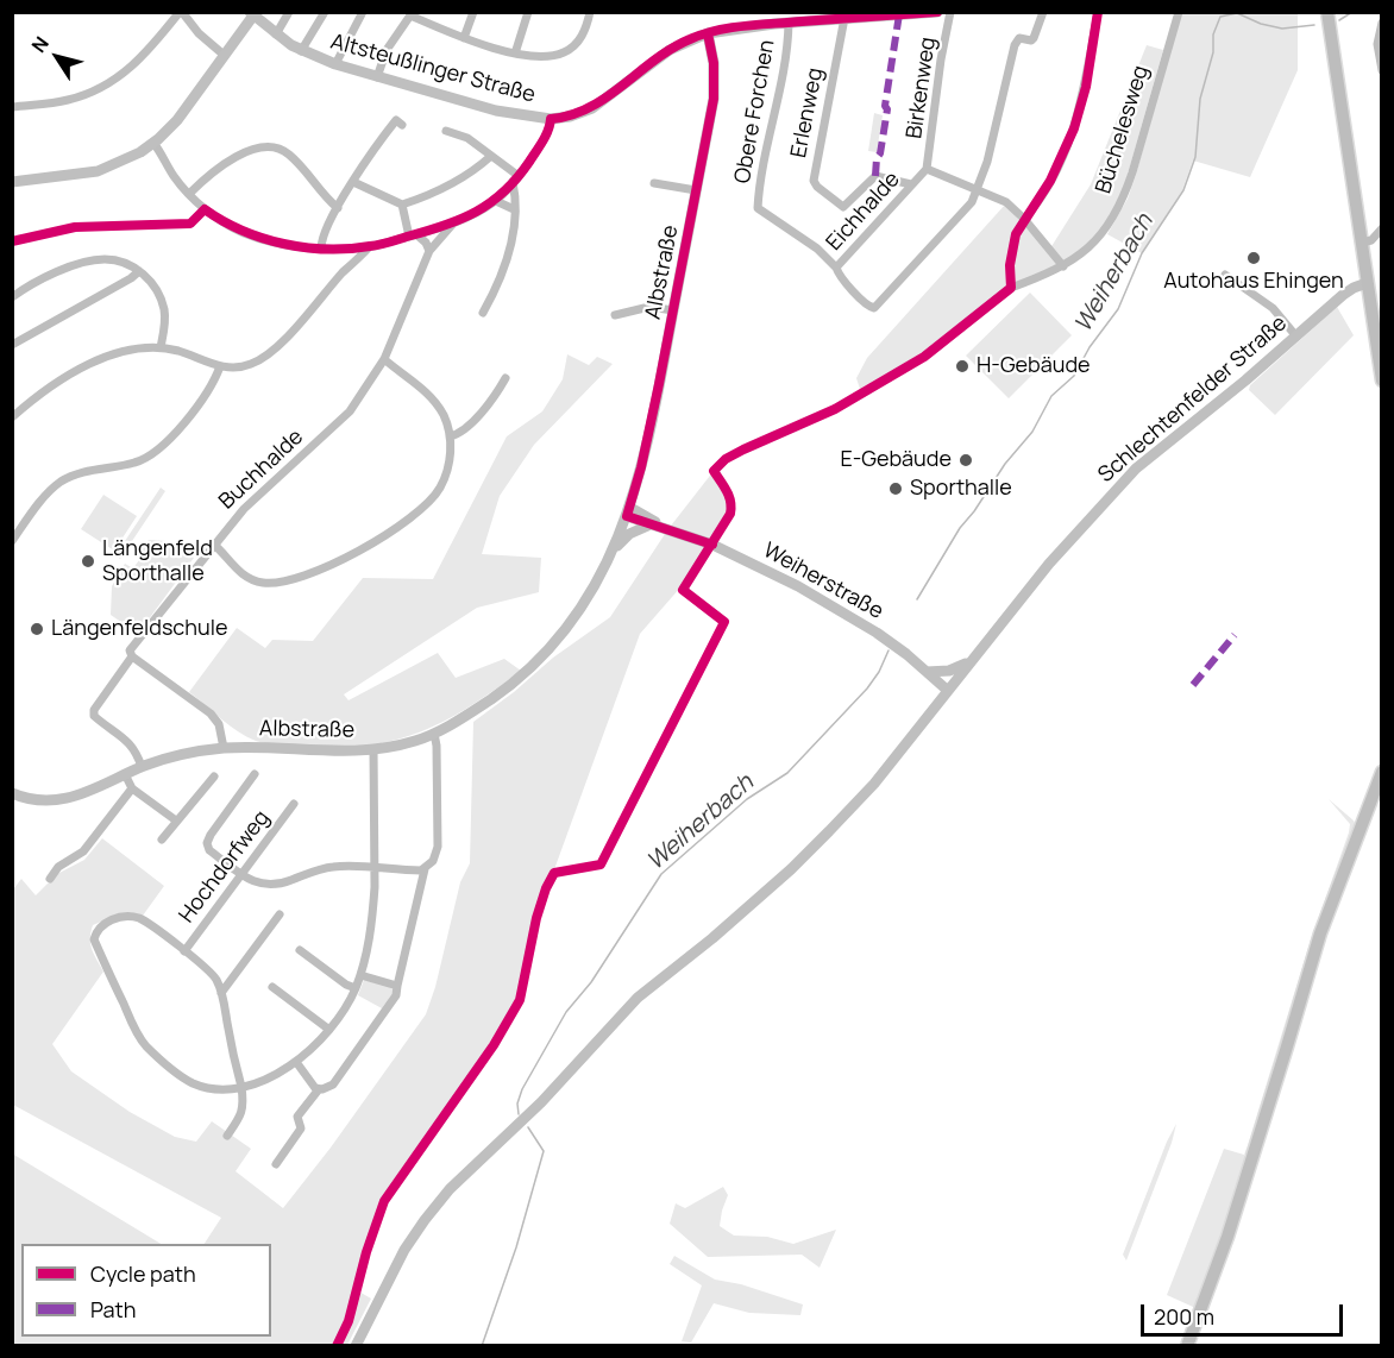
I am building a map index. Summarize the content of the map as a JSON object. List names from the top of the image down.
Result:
{
  "streets": {
    "street": [
      "Altsteußlinger Straße",
      "Birkenweg",
      "Obere Forchen",
      "Erlenweg",
      "Büchelesweg",
      "Eichhalde",
      "Albstraße",
      "Schlechtenfelder Straße",
      "Buchhalde",
      "Weiherstraße",
      "Hochdorfweg"
    ]
  },
  "crossings": [
    ["Altsteußlinger Straße", "Obere Forchen"],
    ["Altsteußlinger Straße", "Erlenweg"],
    ["Altsteußlinger Straße", "Albstraße"],
    ["Birkenweg", "Eichhalde"],
    ["Obere Forchen", "Eichhalde"],
    ["Erlenweg", "Eichhalde"],
    ["Albstraße", "Weiherstraße"],
    ["Schlechtenfelder Straße", "Weiherstraße"]
  ],
  "water": ["Weiherbach"],
  "places": [
    "Autohaus Ehingen",
    "H-Gebäude",
    "E-Gebäude",
    "Sporthalle",
    "Längenfeld Sporthalle",
    "Längenfeldschule"
  ],
  "legend": ["Cycle path", "Path"],
  "scale_bar": "200 m",
  "north": "top left"
}
